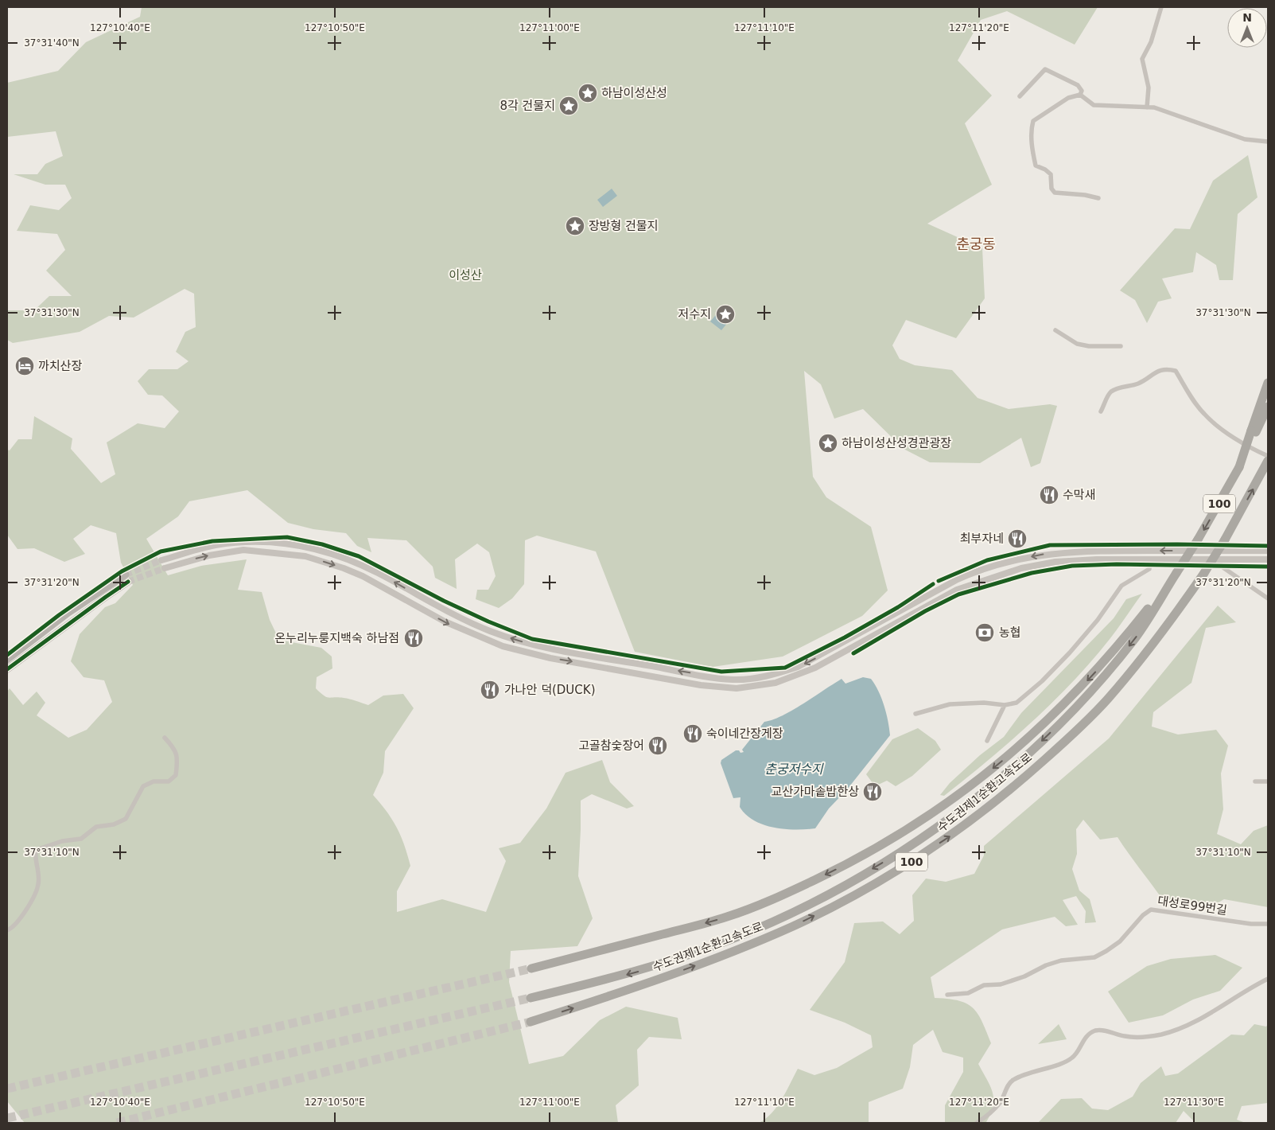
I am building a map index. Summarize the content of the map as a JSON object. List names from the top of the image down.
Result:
{
  "streets": {
    "highway": ["100", "수도권제1순환고속도로"],
    "street": ["대성로99번길"]
  },
  "districts": ["춘궁동"],
  "water": ["춘궁저수지"],
  "parks": ["이성산"],
  "places": {
    "place": [
      "하남이성산성",
      "8각 건물지",
      "장방형 건물지",
      "저수지",
      "하남이성산성경관광장"
    ],
    "hotel": ["까치산장"],
    "restaurant": [
      "수막새",
      "최부자네",
      "온누리누룽지백숙 하남점",
      "가나안 덕(DUCK)",
      "숙이네간장게장",
      "고골참숯장어",
      "교산가마솥밥한상"
    ],
    "bank": ["농협"]
  },
  "north": "top",
  "coordinates": [
    "127°10'40\"E",
    "127°10'50\"E",
    "127°11'00\"E",
    "127°11'10\"E",
    "127°11'20\"E",
    "37°31'40\"N",
    "37°31'30\"N",
    "37°31'20\"N",
    "37°31'10\"N",
    "127°11'30\"E"
  ]
}
